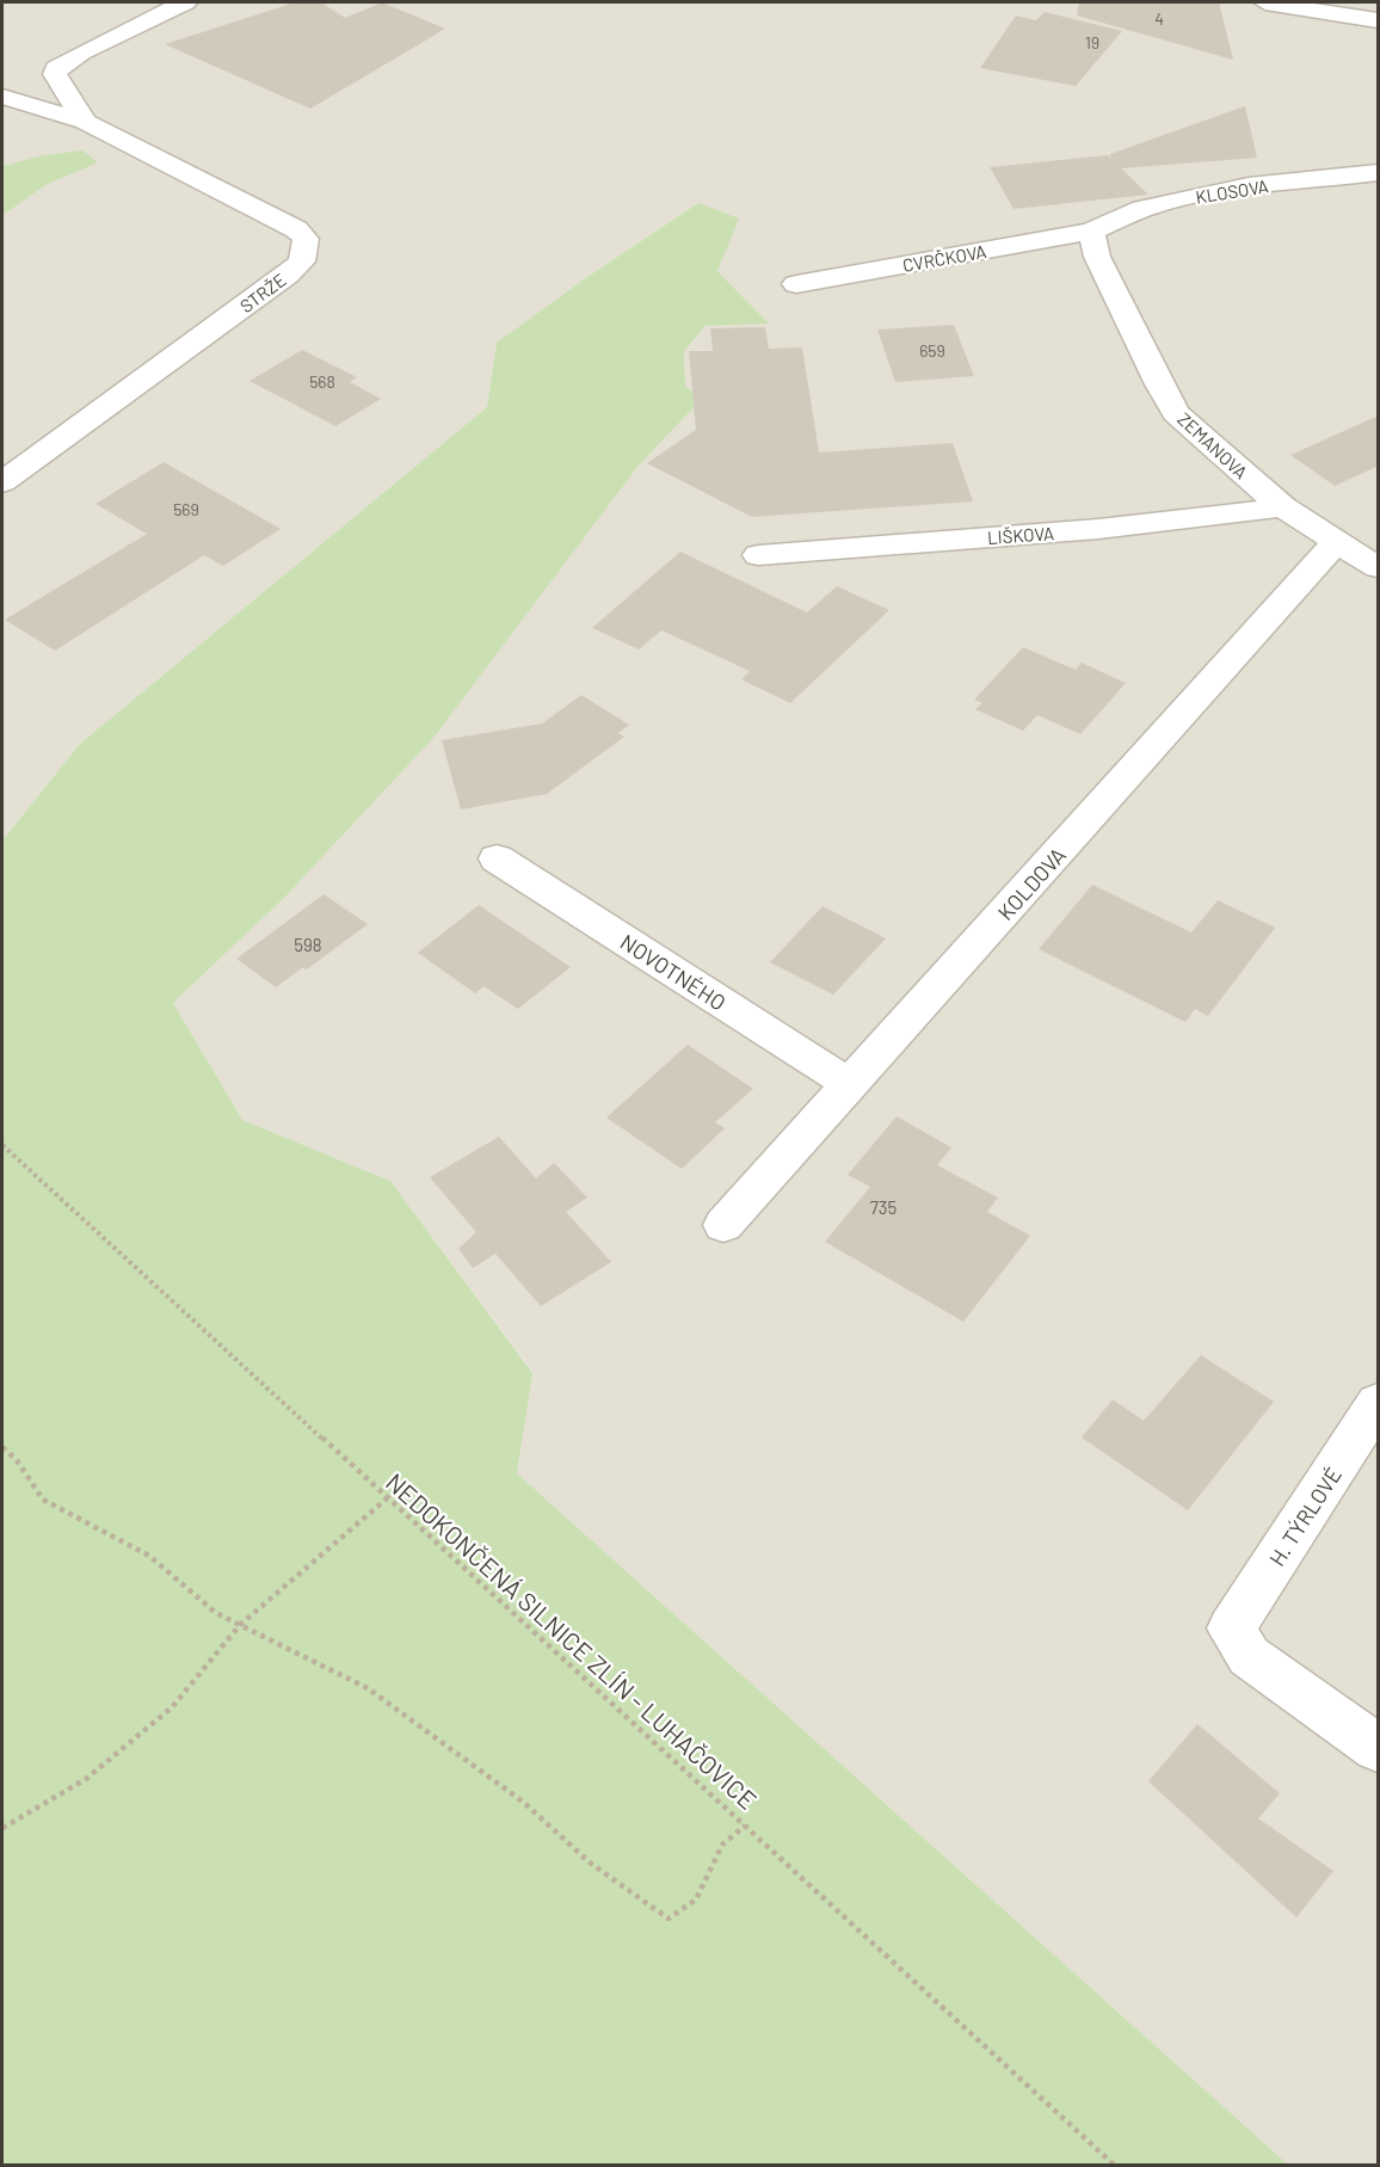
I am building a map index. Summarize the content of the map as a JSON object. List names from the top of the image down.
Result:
{
  "streets": {
    "street": [
      "KLOSOVA",
      "CVRČKOVA",
      "STRŽE",
      "ZEMANOVA",
      "LIŠKOVA",
      "KOLDOVA",
      "NOVOTNÉHO",
      "H. TÝRLOVÉ"
    ],
    "path": ["NEDOKONČENÁ SILNICE ZLÍN - LUHAČOVICE"]
  },
  "crossings": [
    ["KLOSOVA", "CVRČKOVA"],
    ["KLOSOVA", "ZEMANOVA"],
    ["CVRČKOVA", "ZEMANOVA"],
    ["ZEMANOVA", "LIŠKOVA"],
    ["ZEMANOVA", "KOLDOVA"],
    ["KOLDOVA", "NOVOTNÉHO"]
  ],
  "house_numbers": [
    "4",
    "19",
    "659",
    "568",
    "569",
    "598",
    "735"
  ]
}
